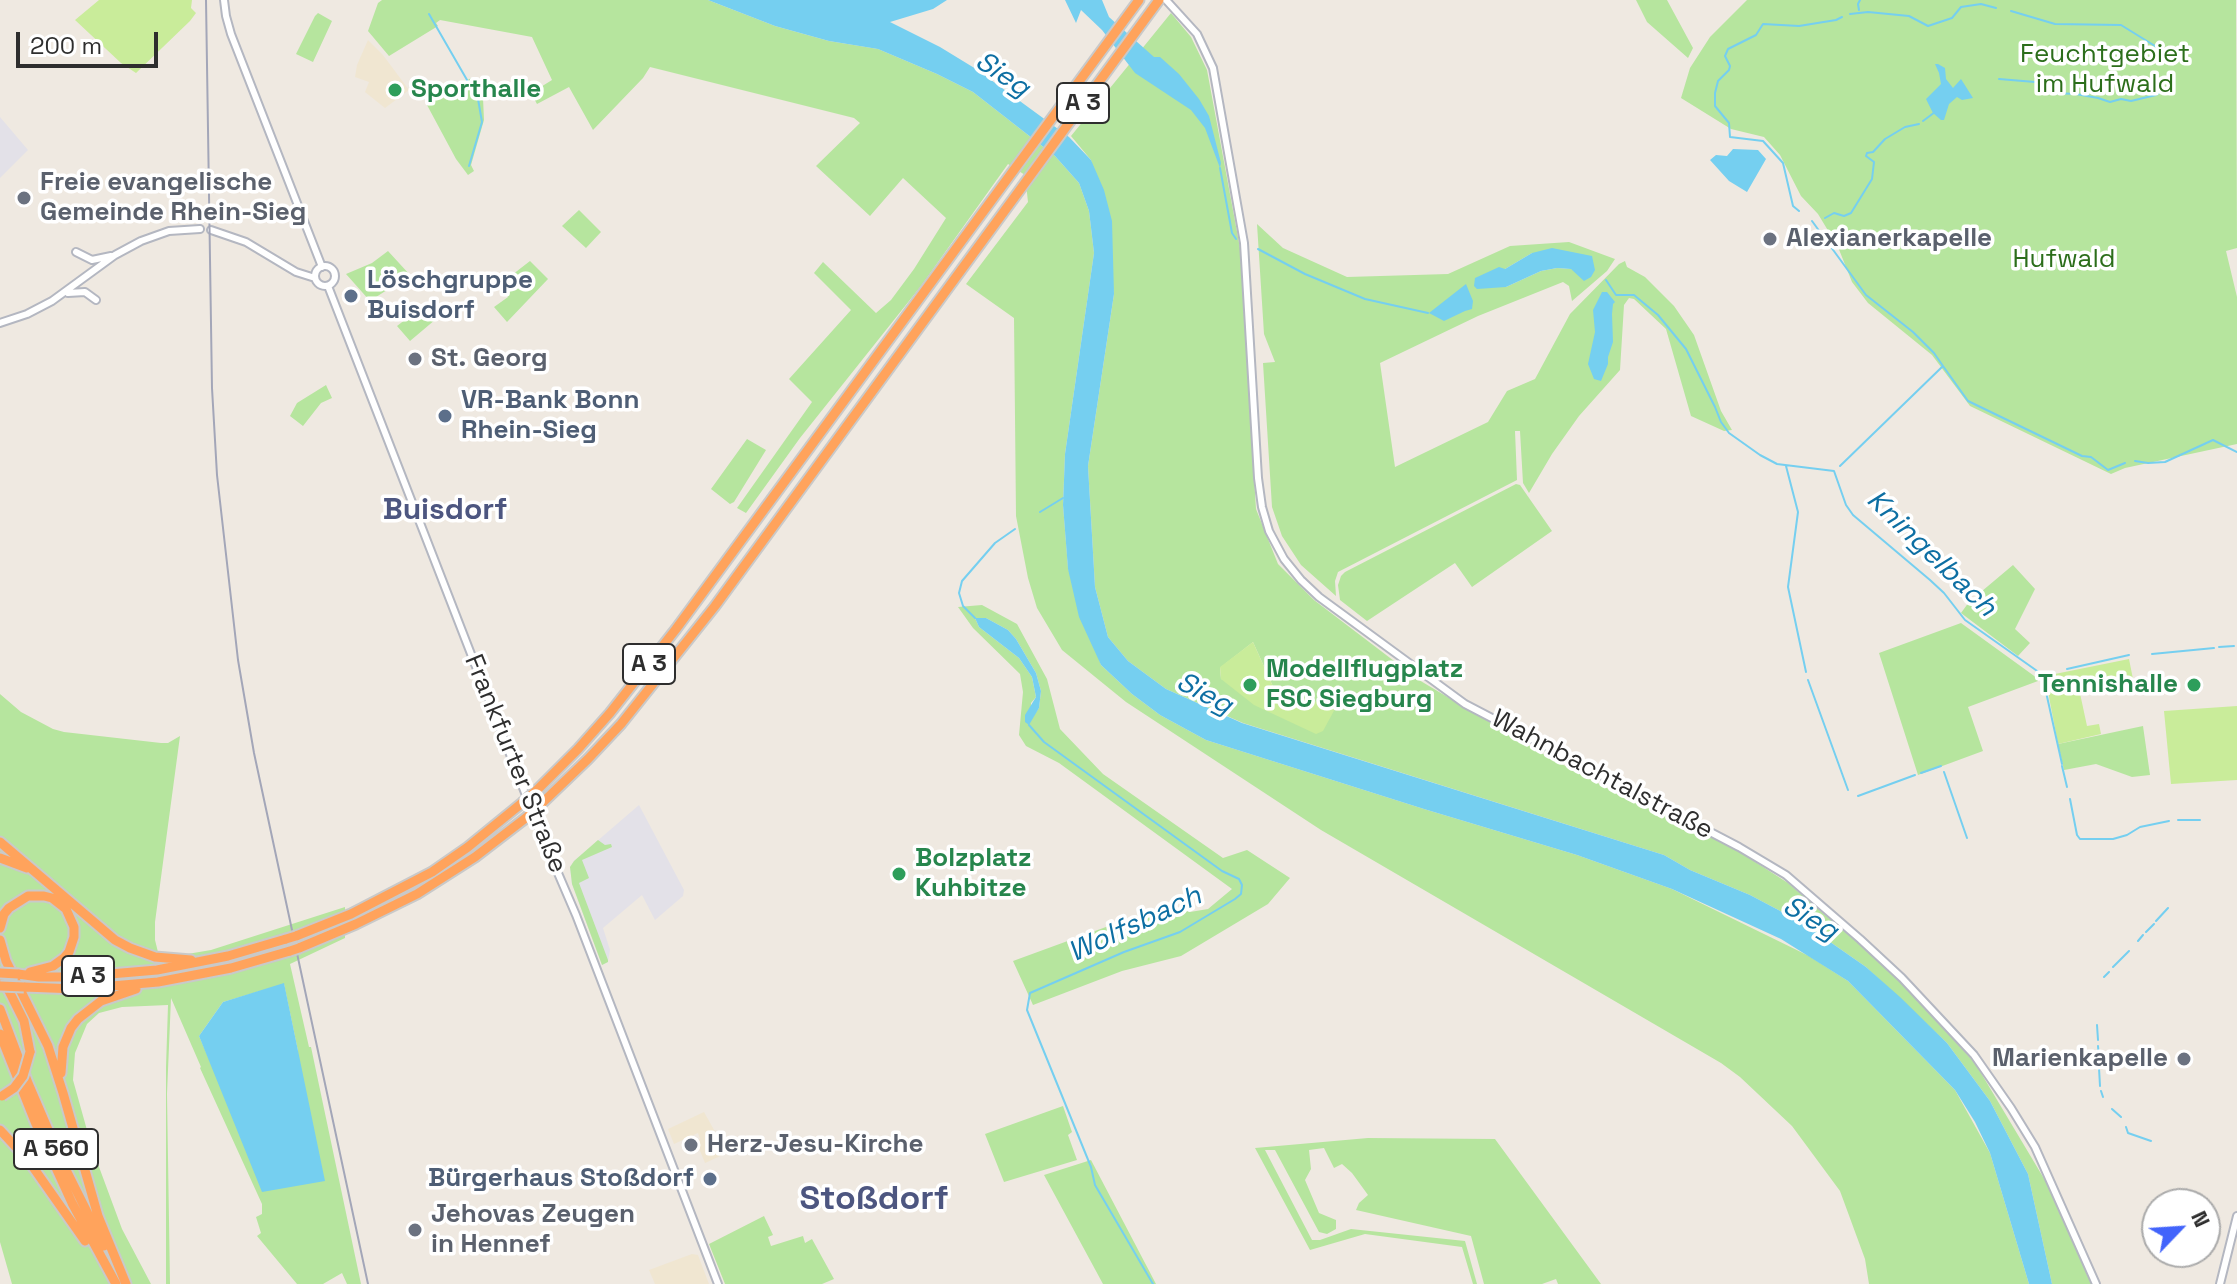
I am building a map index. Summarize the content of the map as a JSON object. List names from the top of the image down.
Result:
{
  "streets": {
    "highway": ["A 3", "A 560"],
    "main road": ["Frankfurter Straße", "Wahnbachtalstraße"]
  },
  "districts": ["Buisdorf", "Stoßdorf"],
  "water": ["Sieg", "Kningelbach", "Wolfsbach"],
  "parks": ["Feuchtgebiet im Hufwald", "Hufwald"],
  "places": [
    "Sporthalle",
    "Freie evangelische Gemeinde Rhein-Sieg",
    "Alexianerkapelle",
    "Löschgruppe Buisdorf",
    "St. Georg",
    "VR-Bank Bonn Rhein-Sieg",
    "Modellflugplatz FSC Siegburg",
    "Tennishalle",
    "Bolzplatz Kuhbitze",
    "Marienkapelle",
    "Herz-Jesu-Kirche",
    "Bürgerhaus Stoßdorf",
    "Jehovas Zeugen in Hennef"
  ],
  "scale_bar": "200 m",
  "north": "top right"
}
